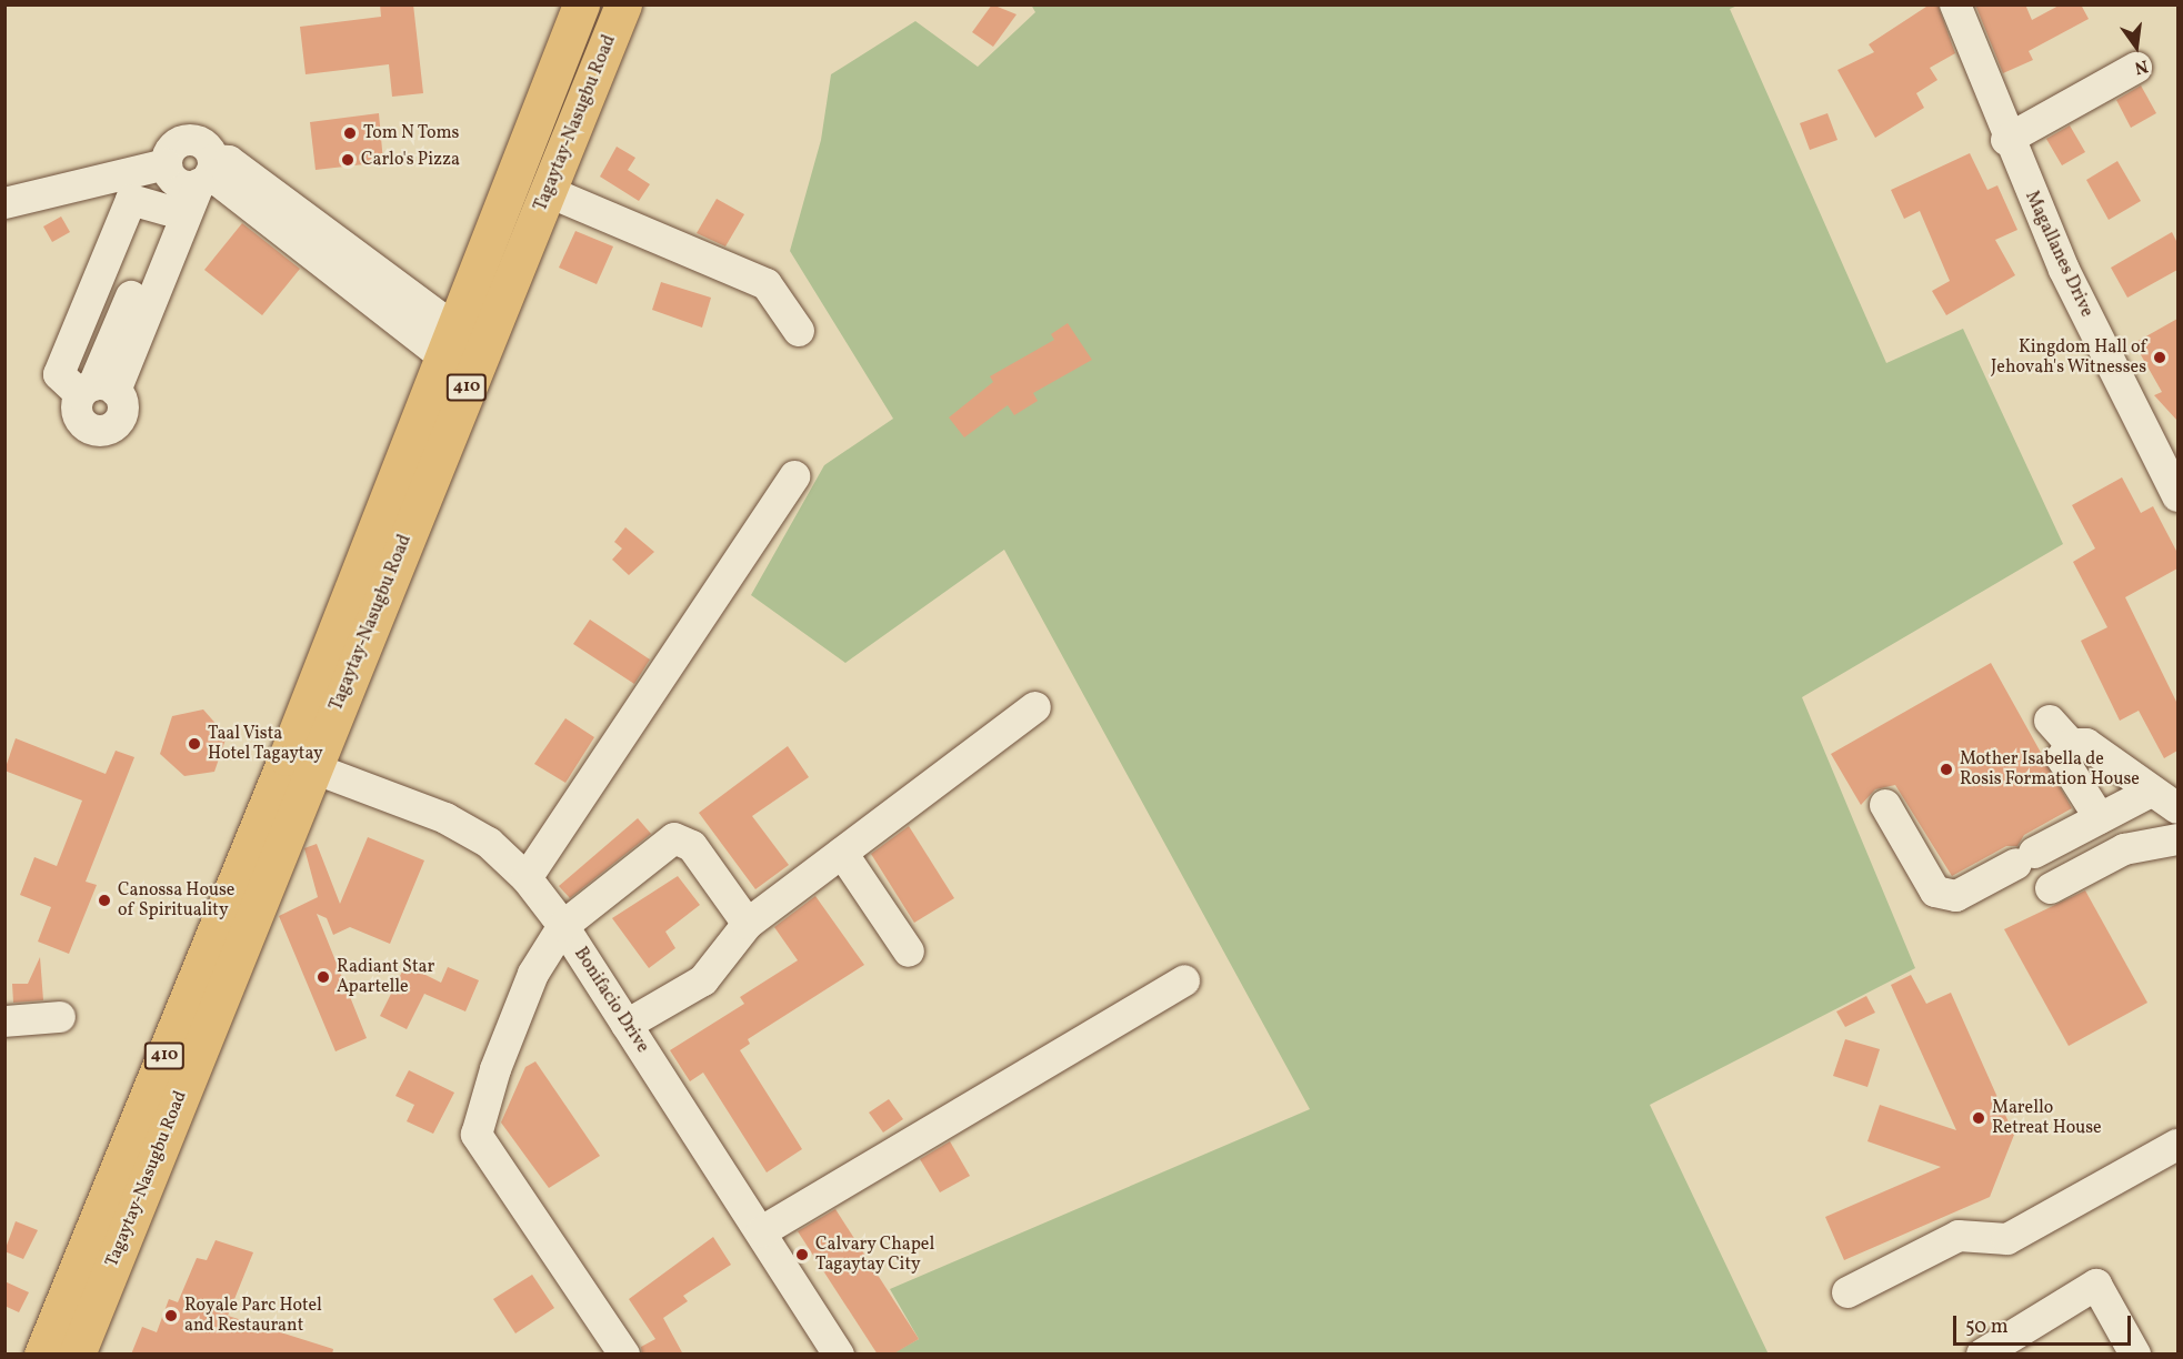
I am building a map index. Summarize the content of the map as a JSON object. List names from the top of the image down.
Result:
{
  "streets": {
    "main road": ["Tagaytay-Nasugbu Road", "410"],
    "street": ["Magallanes Drive", "Bonifacio Drive"]
  },
  "crossings": [
    ["Tagaytay-Nasugbu Road", "Bonifacio Drive"]
  ],
  "places": [
    "Tom N Toms",
    "Carlo's Pizza",
    "Kingdom Hall of Jehovah's Witnesses",
    "Taal Vista Hotel Tagaytay",
    "Mother Isabella de Rosis Formation House",
    "Canossa House of Spirituality",
    "Radiant Star Apartelle",
    "Marello Retreat House",
    "Calvary Chapel Tagaytay City",
    "Royale Parc Hotel and Restaurant"
  ],
  "scale_bar": "50 m",
  "north": "bottom"
}
